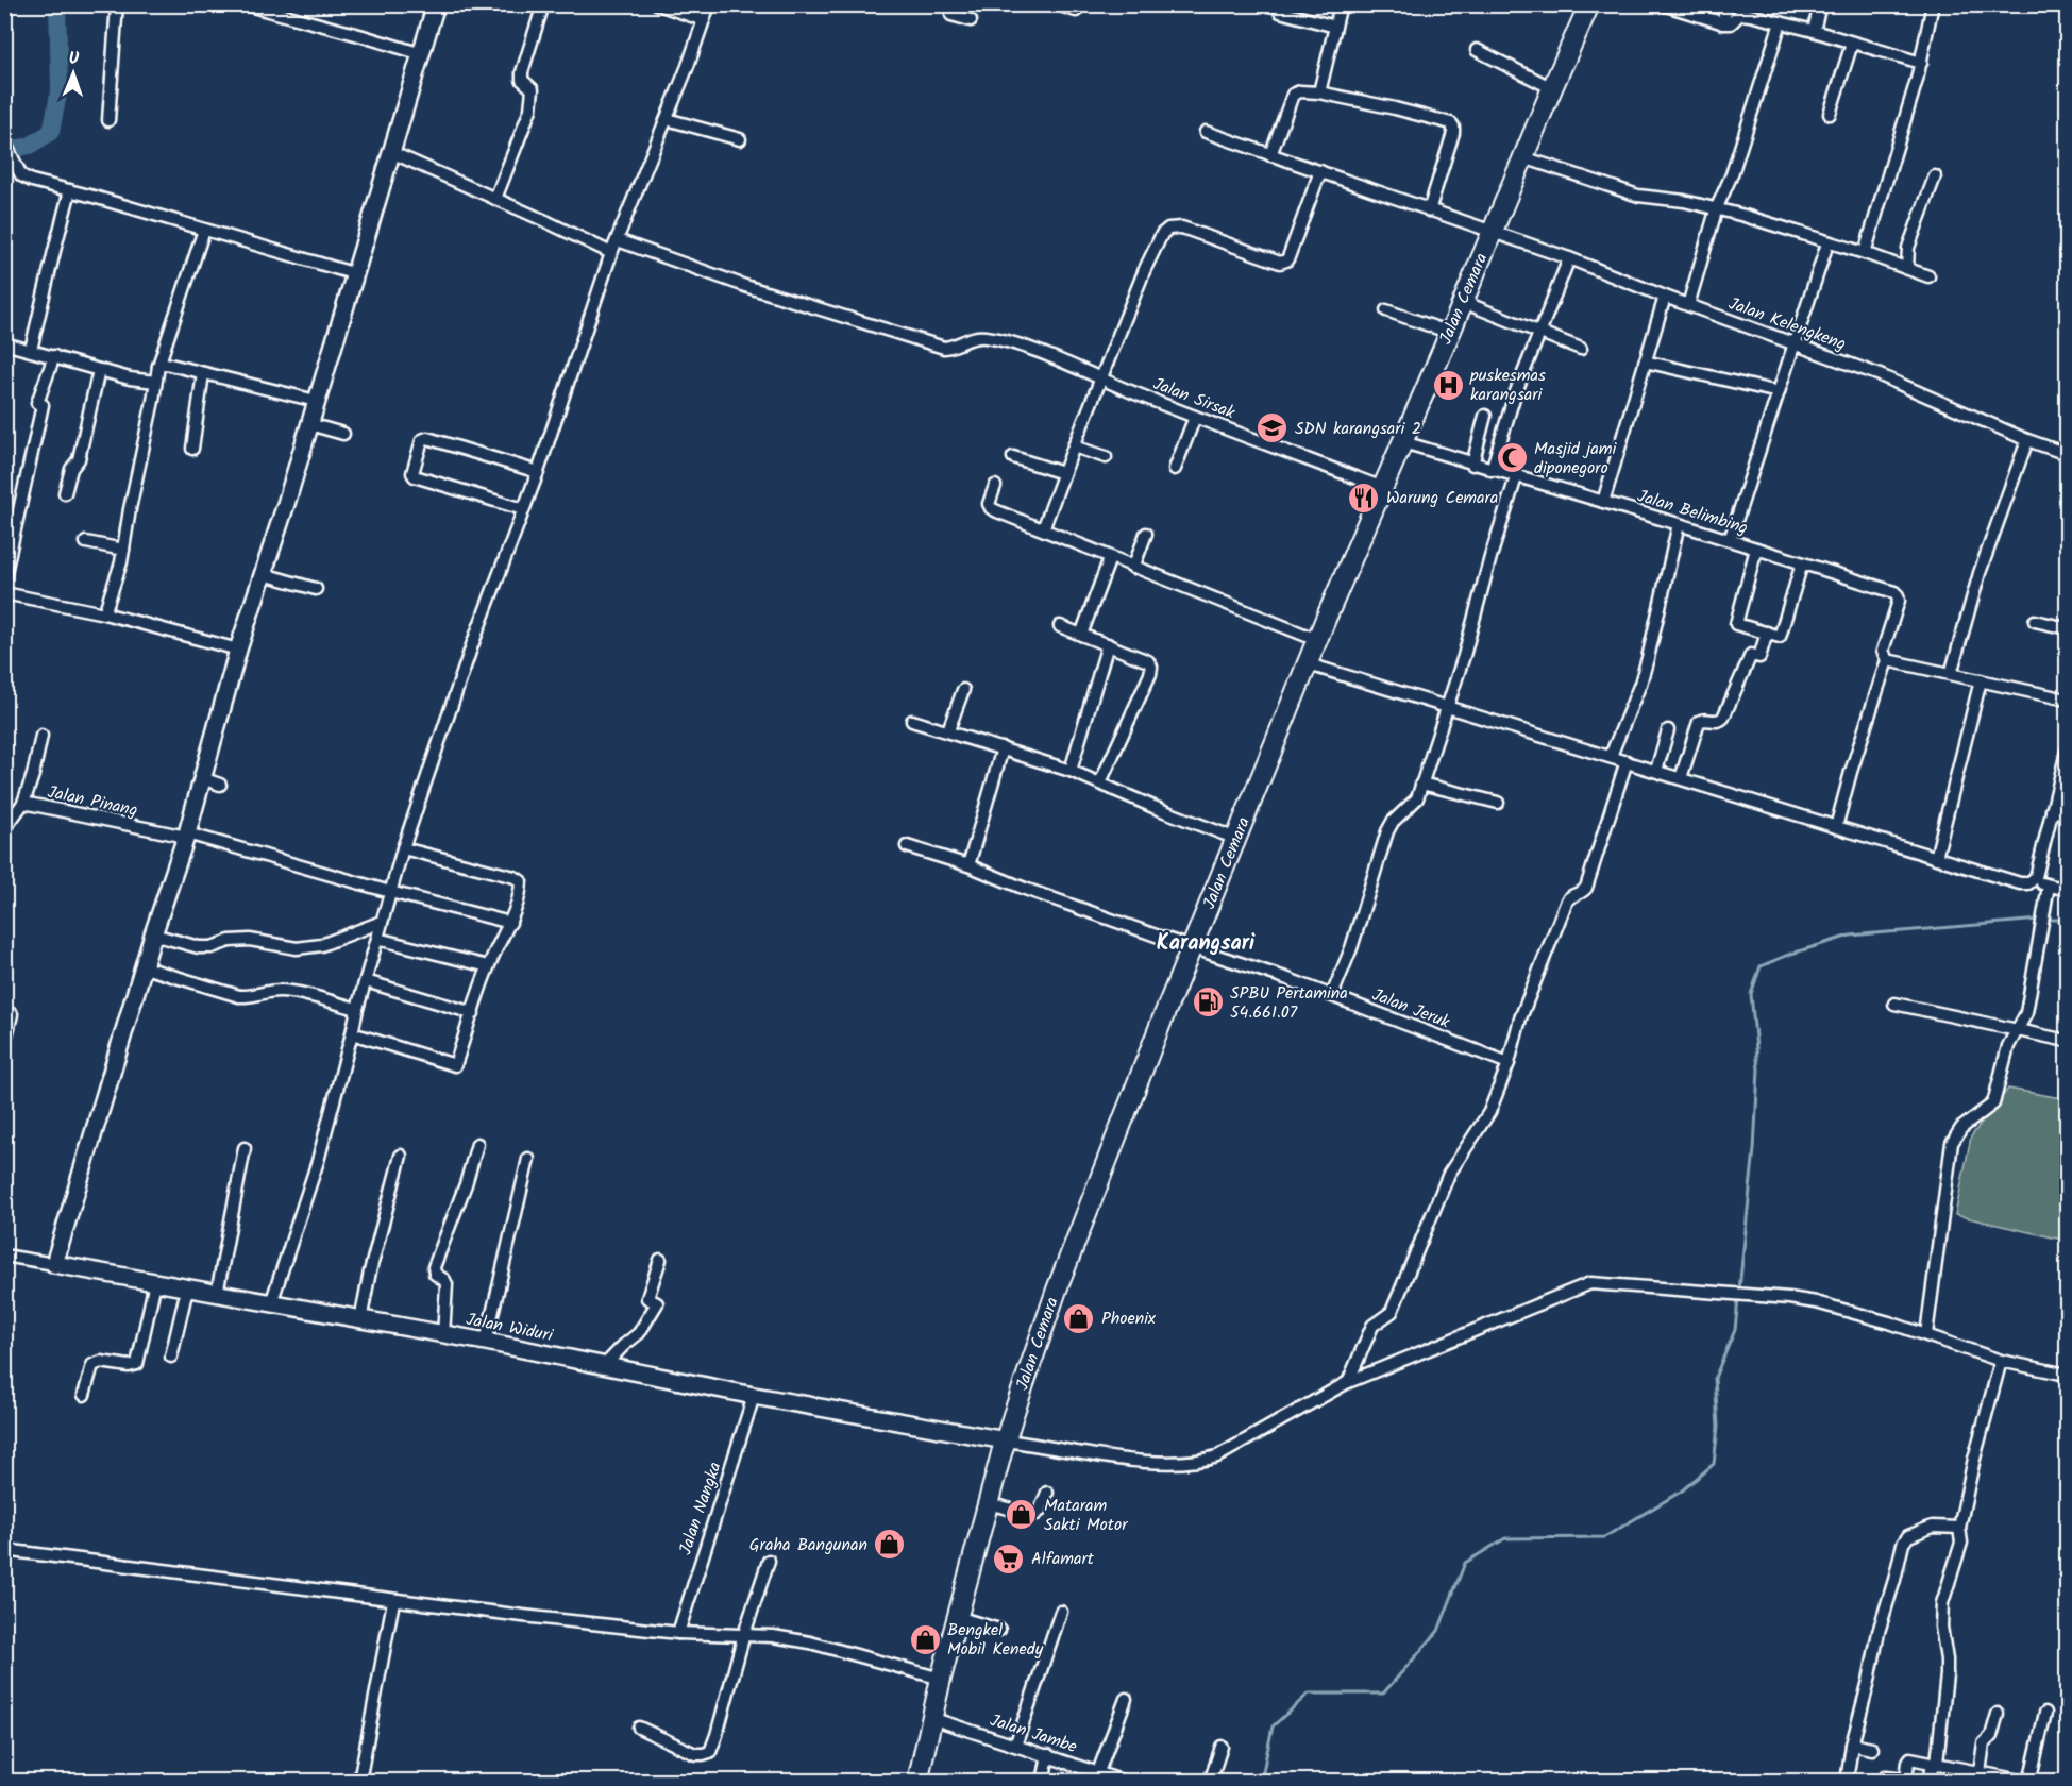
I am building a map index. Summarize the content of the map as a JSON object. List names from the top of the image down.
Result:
{
  "streets": {
    "main road": ["Jalan Cemara", "Jalan Widuri"],
    "street": [
      "Jalan Kelengkeng",
      "Jalan Sirsak",
      "Jalan Belimbing",
      "Jalan Pinang",
      "Jalan Jeruk",
      "Jalan Nangka",
      "Jalan Jambe"
    ]
  },
  "crossings": [
    ["Jalan Cemara", "Jalan Kelengkeng"],
    ["Jalan Cemara", "Jalan Sirsak"],
    ["Jalan Cemara", "Jalan Belimbing"],
    ["Jalan Cemara", "Jalan Jeruk"],
    ["Jalan Cemara", "Jalan Widuri"],
    ["Jalan Cemara", "Jalan Jambe"],
    ["Jalan Widuri", "Jalan Nangka"]
  ],
  "districts": ["Karangsari"],
  "places": {
    "hospital": ["puskesmas karangsari"],
    "school or university": ["SDN karangsari 2"],
    "mosque": ["Masjid jami diponegoro"],
    "restaurant": ["Warung Cemara"],
    "fuel station": ["SPBU Pertamina 54.661.07"],
    "shop": [
      "Phoenix",
      "Mataram Sakti Motor",
      "Graha Bangunan",
      "Bengkel Mobil Kenedy"
    ],
    "supermarket": ["Alfamart"]
  },
  "north": "top"
}
